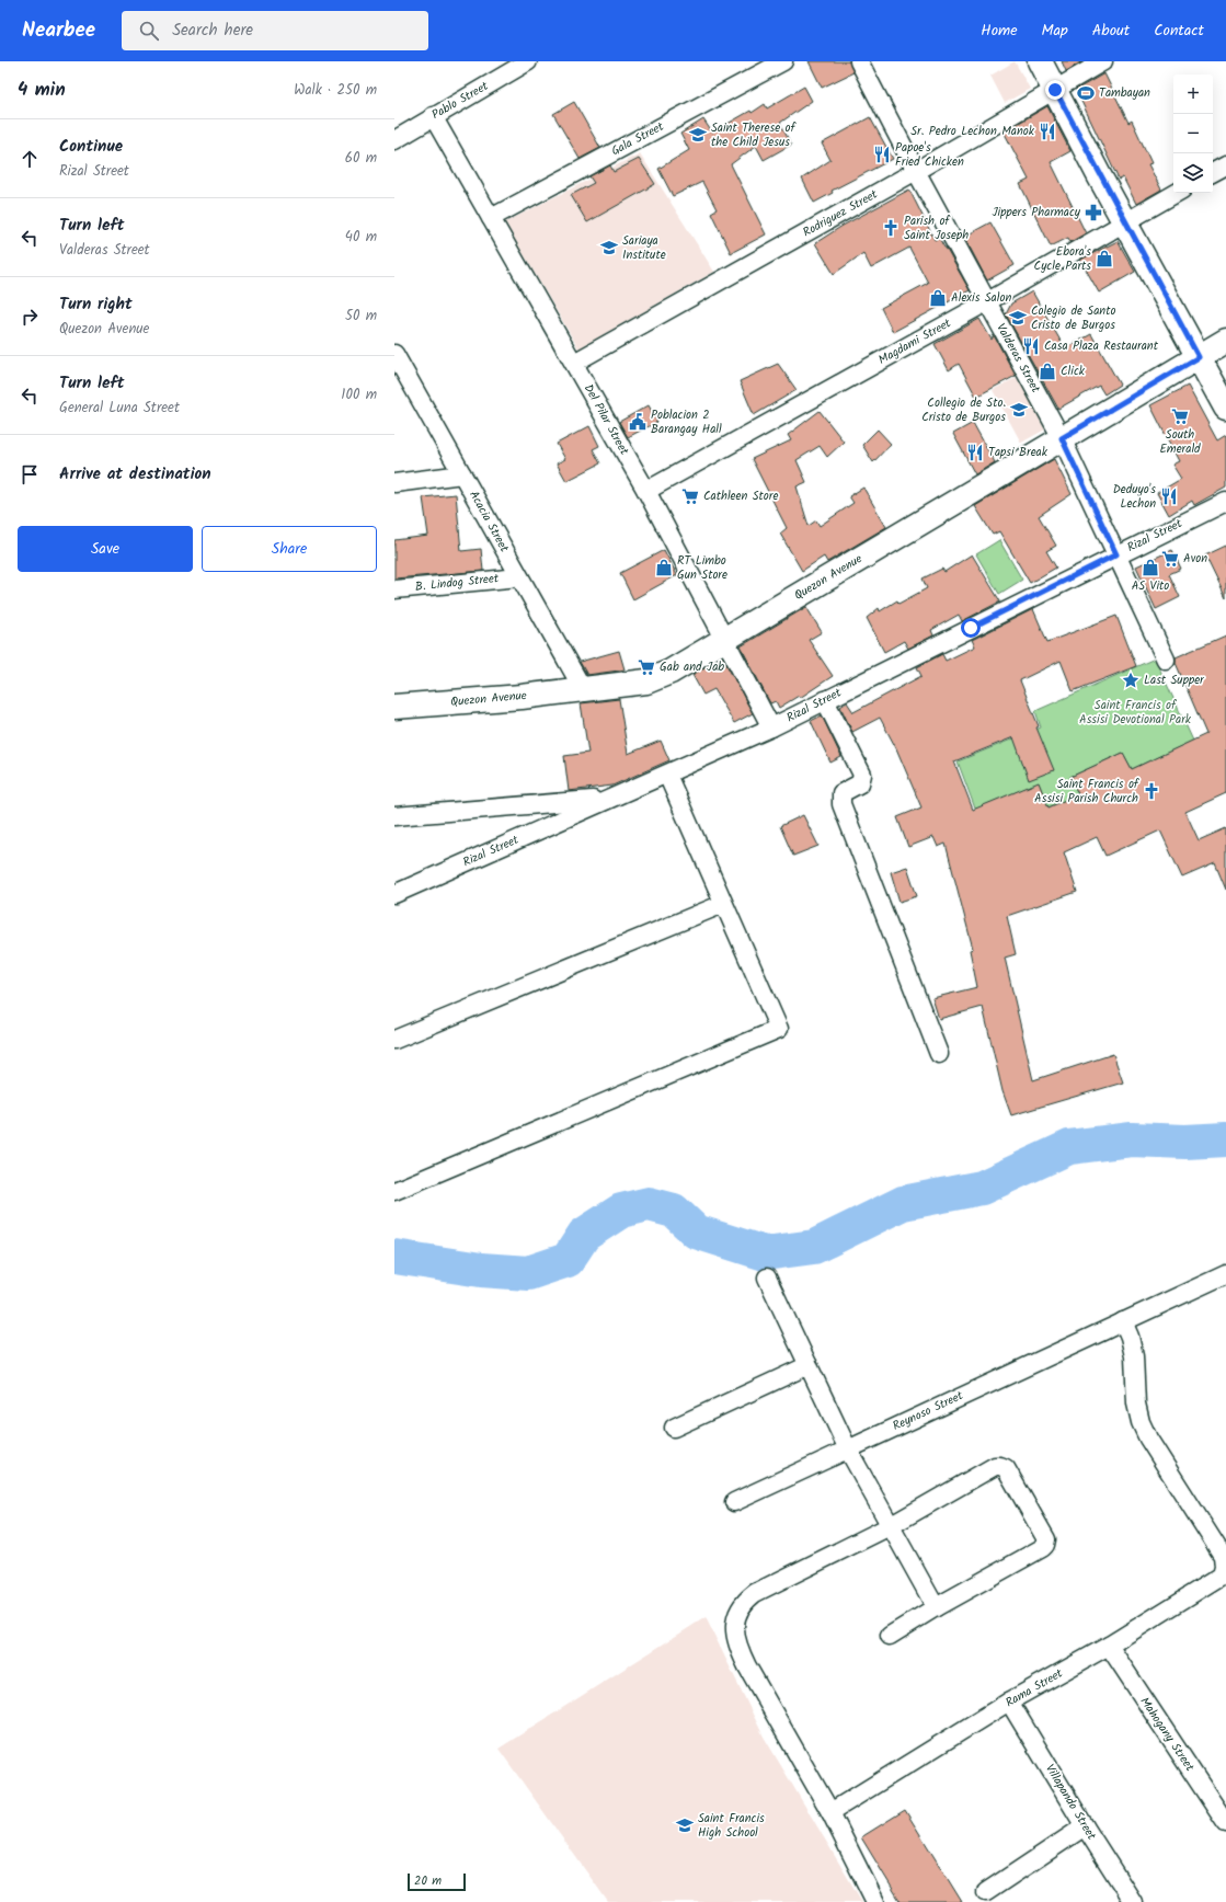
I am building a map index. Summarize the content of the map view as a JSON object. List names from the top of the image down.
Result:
{
  "streets": {
    "street": [
      "Pablo Street",
      "Gala Street",
      "Rodriguez Street",
      "Magdami Street",
      "Valderas Street",
      "Del Pilar Street",
      "Acacia Street",
      "Rizal Street",
      "Quezon Avenue",
      "B. Lindog Street",
      "Reynoso Street",
      "Rama Street",
      "Mahogany Street",
      "Villapando Street"
    ]
  },
  "crossings": [
    ["Pablo Street", "Del Pilar Street"],
    ["Gala Street", "Del Pilar Street"],
    ["Rodriguez Street", "Valderas Street"],
    ["Rodriguez Street", "Del Pilar Street"],
    ["Magdami Street", "Valderas Street"],
    ["Magdami Street", "Del Pilar Street"],
    ["Valderas Street", "Rizal Street"],
    ["Valderas Street", "Quezon Avenue"],
    ["Del Pilar Street", "Rizal Street"],
    ["Del Pilar Street", "Quezon Avenue"],
    ["Acacia Street", "Quezon Avenue"],
    ["Acacia Street", "B. Lindog Street"],
    ["Reynoso Street", "Rama Street"],
    ["Rama Street", "Mahogany Street"],
    ["Rama Street", "Villapando Street"]
  ],
  "parks": ["Saint Francis of Assisi Devotional Park"],
  "places": {
    "sports": ["Tambayan"],
    "restaurant": [
      "Sr. Pedro Lechon Manok",
      "Papoe's Fried Chicken",
      "Casa Plaza Restaurant",
      "Tapsi Break",
      "Deduyo's Lechon"
    ],
    "school or university": [
      "Saint Therese of the Child Jesus",
      "Sariaya Institute",
      "Colegio de Santo Cristo de Burgos",
      "Collegio de Sto. Cristo de Burgos",
      "Saint Francis High School"
    ],
    "pharmacy": ["Jippers Pharmacy"],
    "church": ["Parish of Saint Joseph", "Saint Francis of Assisi Parish Church"],
    "shop": [
      "Ebora's Cycle Parts",
      "Alexis Salon",
      "Click",
      "RT Limbo Gun Store",
      "AS Vito"
    ],
    "supermarket": [
      "South Emerald",
      "Cathleen Store",
      "Avon",
      "Gab and Jab"
    ],
    "public building": ["Poblacion 2 Barangay Hall"],
    "place": ["Last Supper"]
  },
  "scale_bar": "20 m",
  "page": {
    "header": "Nearbee",
    "search": "Search here",
    "nav": [
      "Home",
      "Map",
      "About",
      "Contact"
    ],
    "heading": ["4 min", "Walk · 250 m"],
    "map_buttons": ["+", "−"],
    "list": [
      ["Continue", "Rizal Street", "60 m"],
      ["Turn left", "Valderas Street", "40 m"],
      ["Turn right", "Quezon Avenue", "50 m"],
      ["Turn left", "General Luna Street", "100 m"],
      "Arrive at destination"
    ],
    "buttons": ["Save", "Share"],
    "scale": "20 m"
  }
}
